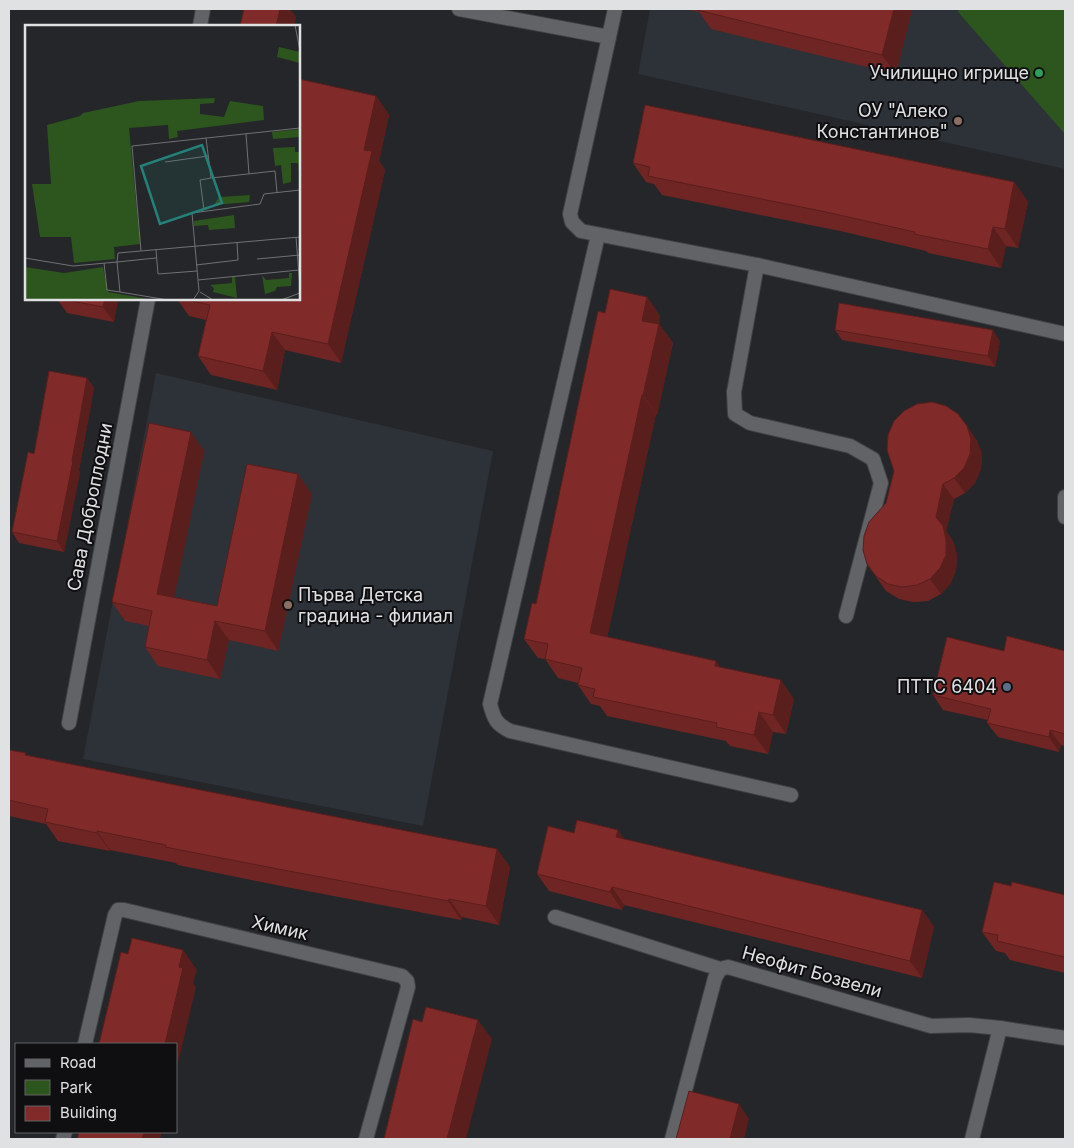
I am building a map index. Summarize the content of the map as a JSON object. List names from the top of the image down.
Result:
{
  "streets": {
    "street": ["Сава Доброплодни", "Химик", "Неофит Бозвели"]
  },
  "places": [
    "Училищно игрище",
    "ОУ \"Алеко Константинов\"",
    "Първа Детска градина - филиал",
    "ПТТС 6404"
  ],
  "legend": ["Road", "Park", "Building"]
}
